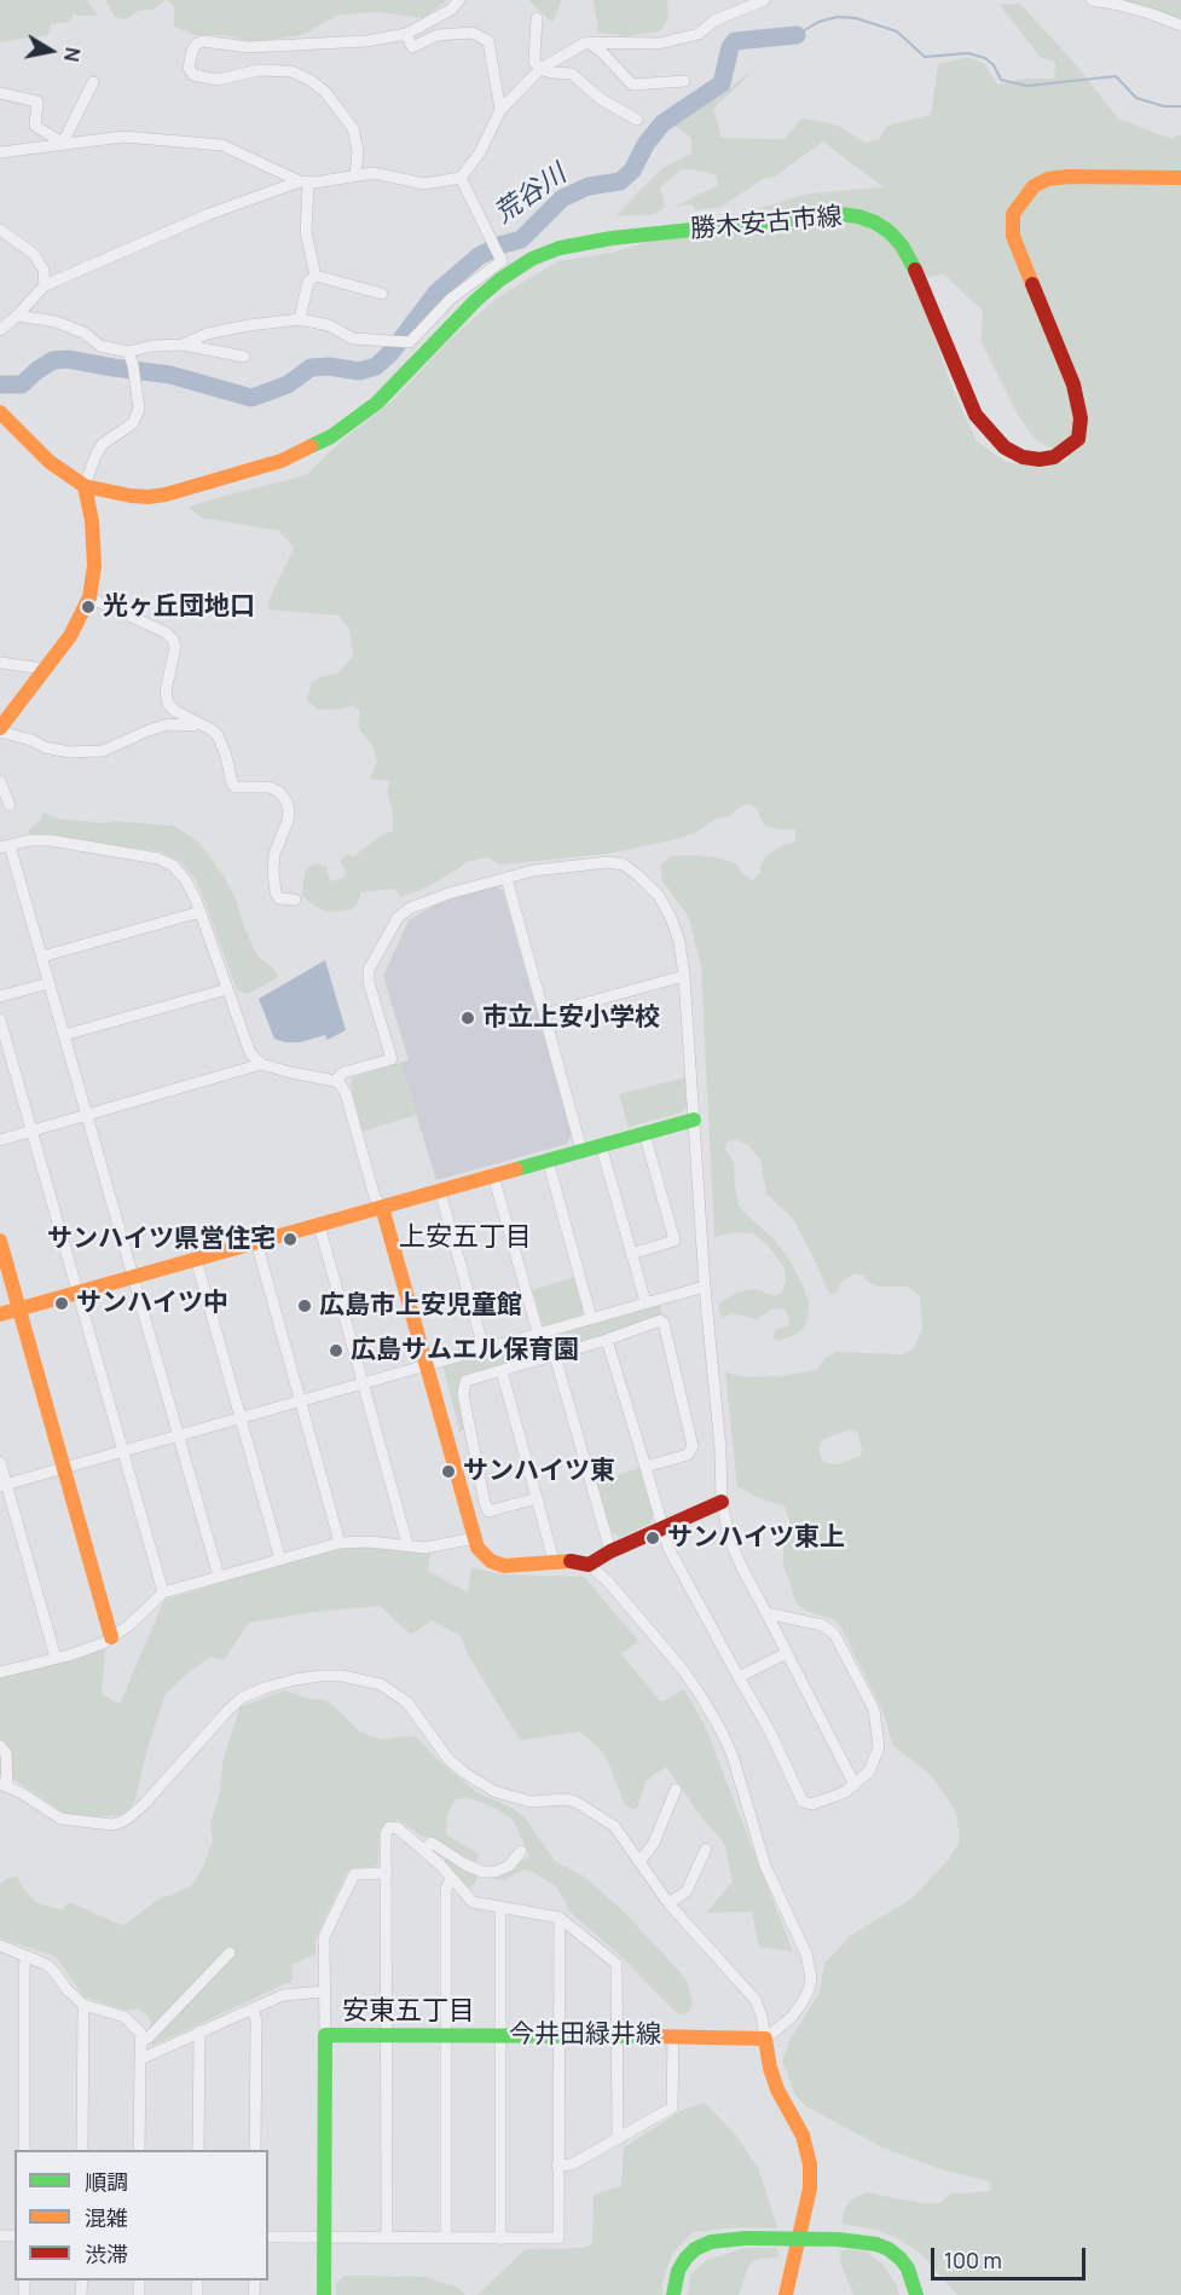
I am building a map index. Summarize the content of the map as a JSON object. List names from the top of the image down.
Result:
{
  "streets": {
    "main road": ["勝木安古市線", "今井田緑井線"]
  },
  "districts": ["上安五丁目", "安東五丁目"],
  "water": ["荒谷川"],
  "places": [
    "光ヶ丘団地口",
    "市立上安小学校",
    "サンハイツ県営住宅",
    "サンハイツ中",
    "広島市上安児童館",
    "広島サムエル保育園",
    "サンハイツ東",
    "サンハイツ東上"
  ],
  "legend": ["順調", "混雑", "渋滞"],
  "scale_bar": "100 m",
  "north": "right"
}
